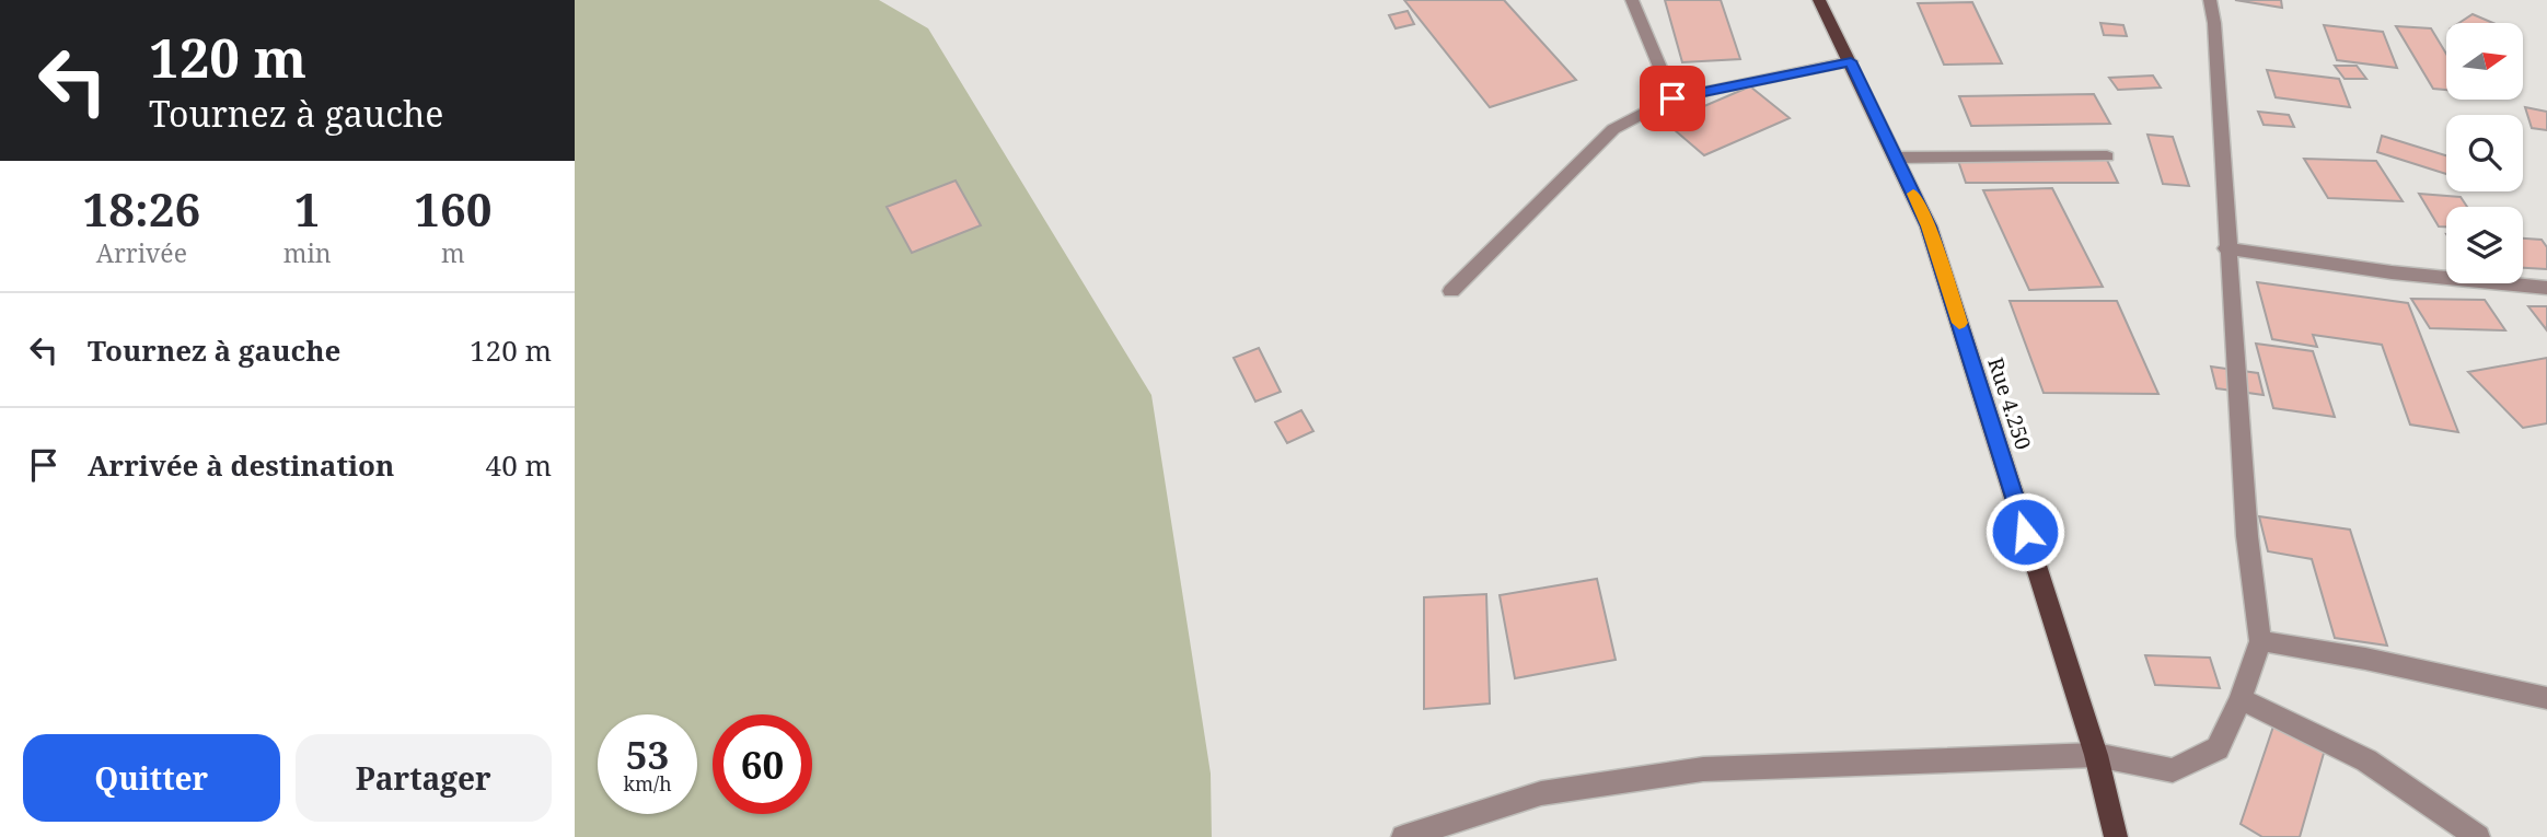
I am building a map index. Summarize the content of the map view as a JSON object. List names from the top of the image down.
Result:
{
  "streets": {
    "main road": ["Rue 4.250"]
  },
  "north": "right",
  "page": {
    "turn": ["120 m", "Tournez à gauche"],
    "eta": [
      "18:26",
      "Arrivée",
      "1",
      "min",
      "160",
      "m"
    ],
    "list": [
      {
        "name": "Tournez à gauche",
        "value": "120 m"
      },
      {
        "name": "Arrivée à destination",
        "value": "40 m"
      }
    ],
    "speed": "53 km/h",
    "limit": "60",
    "buttons": ["Quitter", "Partager"]
  }
}
